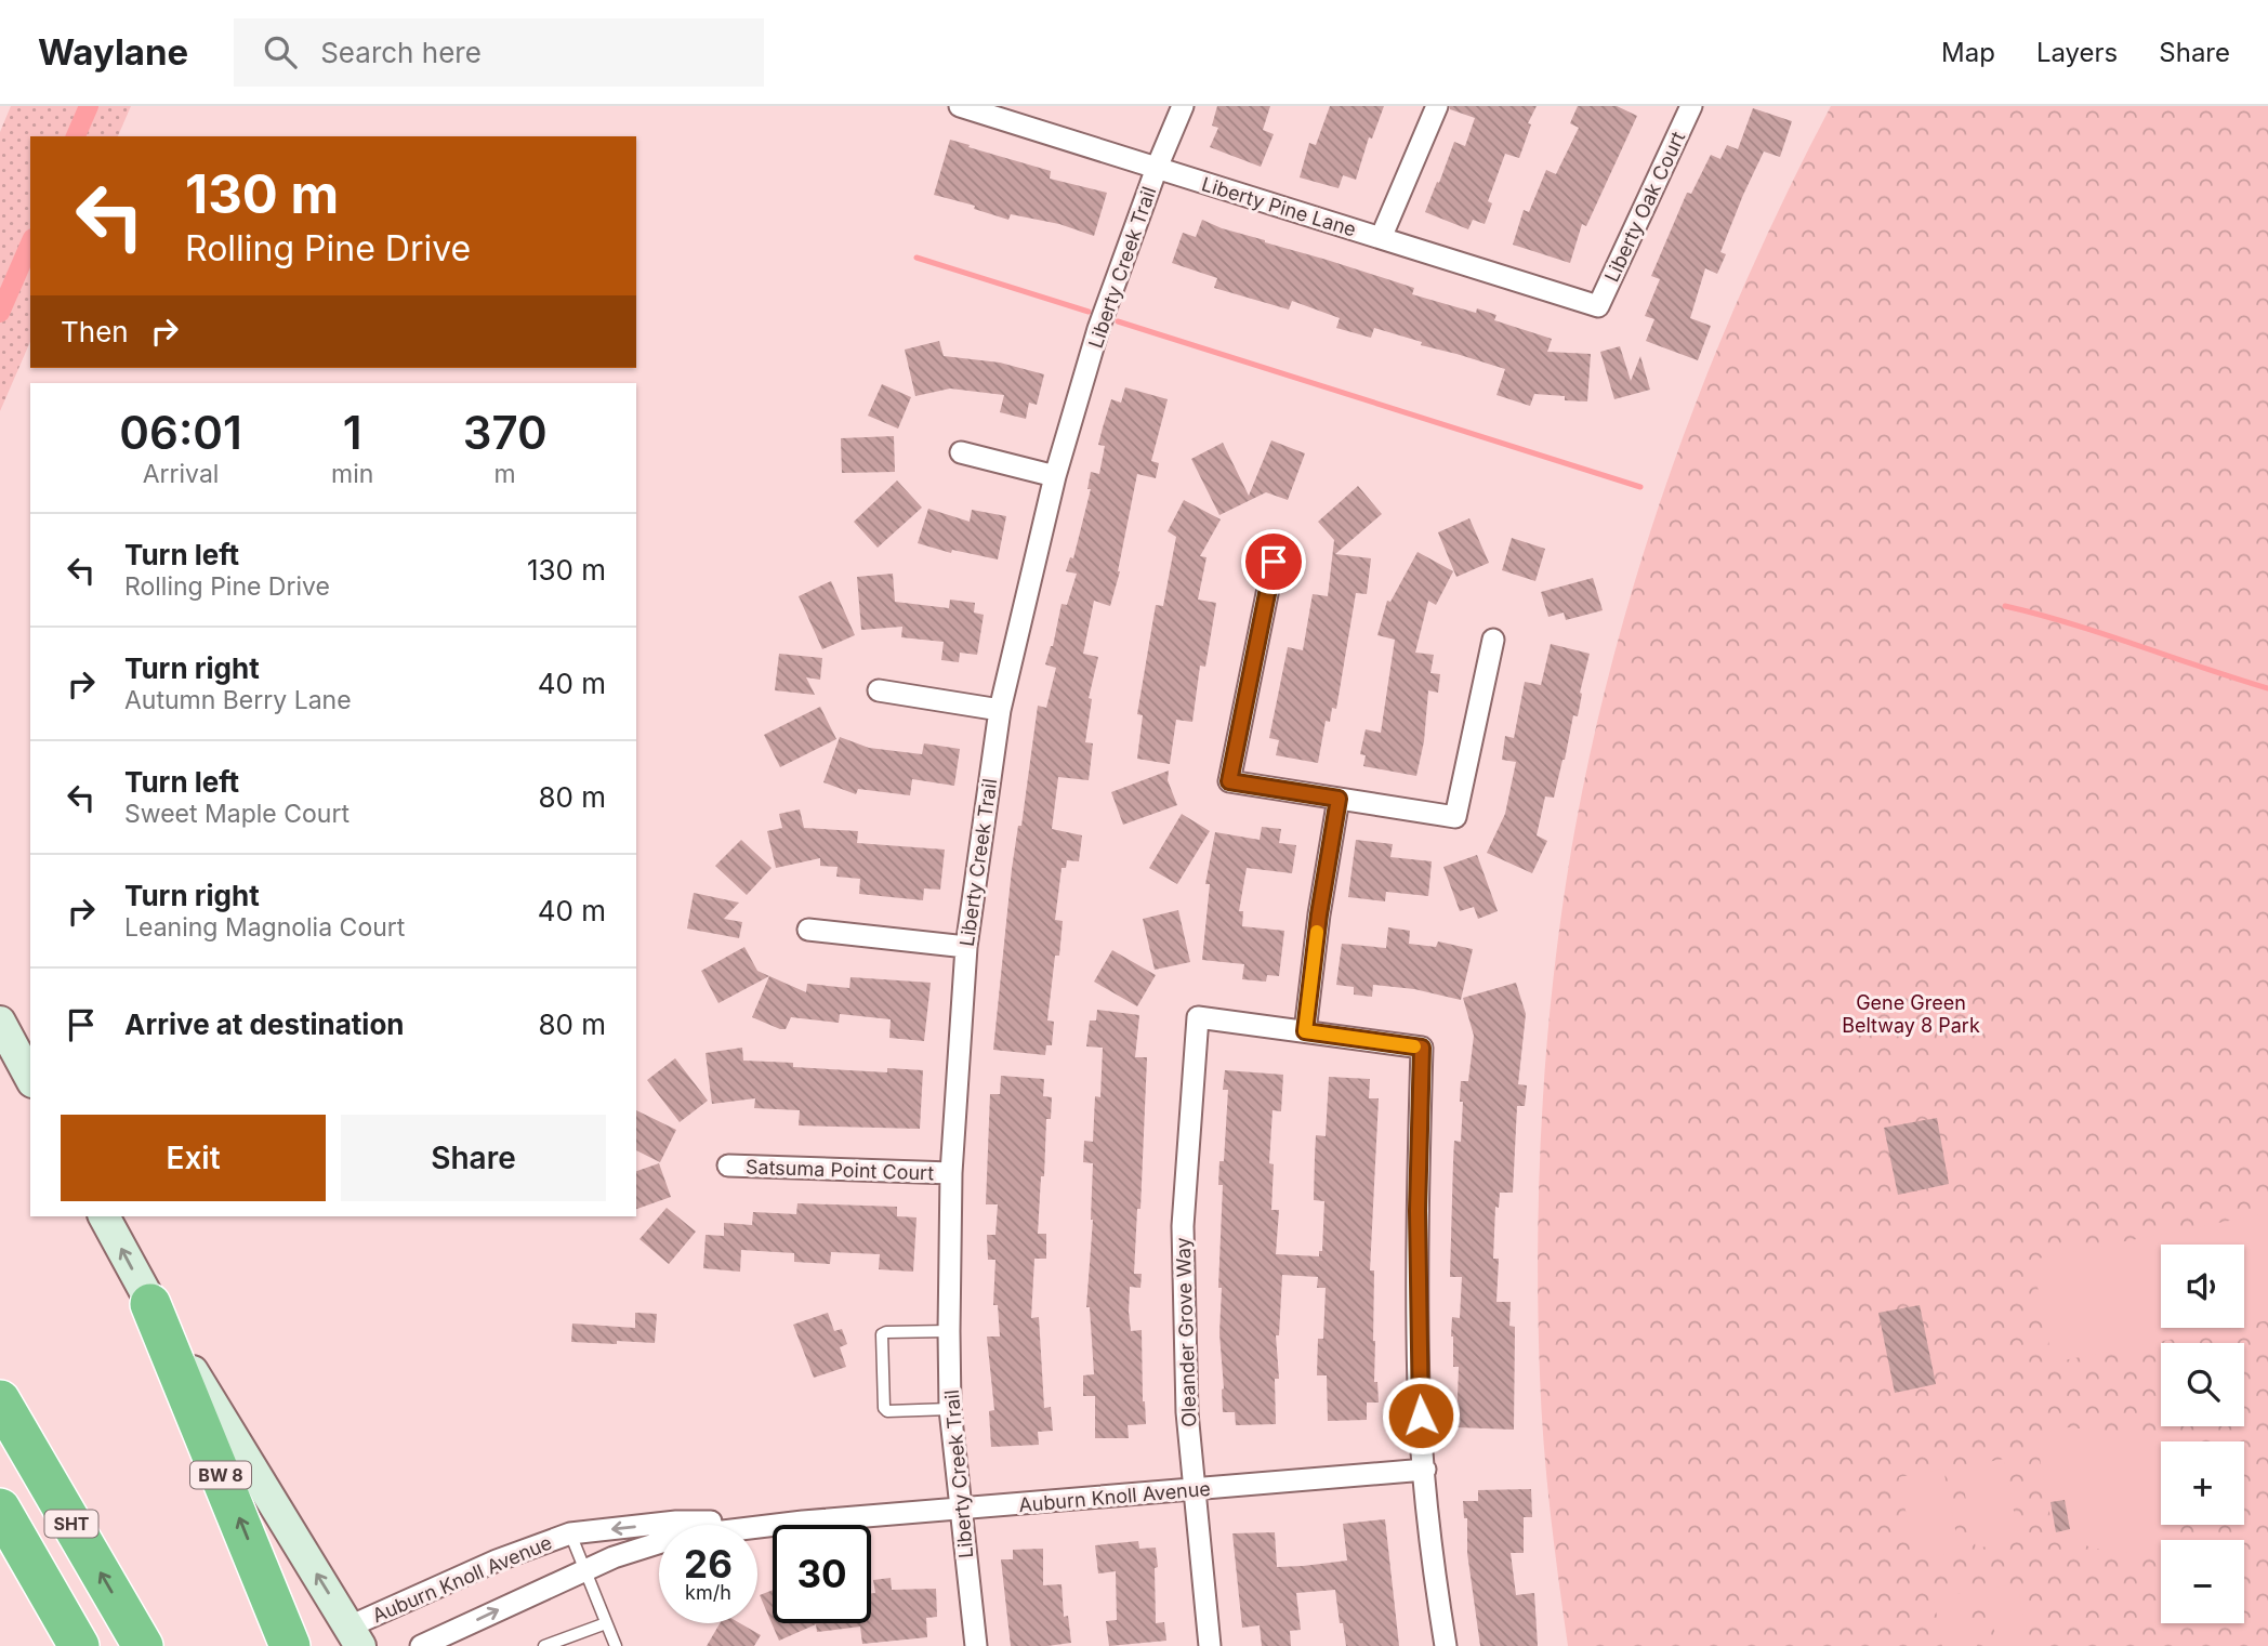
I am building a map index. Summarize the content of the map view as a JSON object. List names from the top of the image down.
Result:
{
  "streets": {
    "highway": ["BW 8", "SHT"],
    "street": [
      "Liberty Pine Lane",
      "Liberty Oak Court",
      "Liberty Creek Trail",
      "Satsuma Point Court",
      "Oleander Grove Way",
      "Auburn Knoll Avenue"
    ]
  },
  "crossings": [
    ["Liberty Pine Lane", "Liberty Oak Court"],
    ["Liberty Pine Lane", "Liberty Creek Trail"],
    ["Liberty Creek Trail", "Satsuma Point Court"],
    ["Liberty Creek Trail", "Auburn Knoll Avenue"],
    ["Oleander Grove Way", "Auburn Knoll Avenue"],
    ["BW 8", "Auburn Knoll Avenue"]
  ],
  "parks": ["Gene Green Beltway 8 Park"],
  "page": {
    "header": "Waylane",
    "search": "Search here",
    "nav": ["Map", "Layers", "Share"],
    "turn": ["130 m", "Rolling Pine Drive"],
    "then": "Then",
    "eta": [
      "06:01",
      "Arrival",
      "1",
      "min",
      "370",
      "m"
    ],
    "list": [
      {
        "name": "Turn left",
        "note": "Rolling Pine Drive",
        "value": "130 m"
      },
      {
        "name": "Turn right",
        "note": "Autumn Berry Lane",
        "value": "40 m"
      },
      {
        "name": "Turn left",
        "note": "Sweet Maple Court",
        "value": "80 m"
      },
      {
        "name": "Turn right",
        "note": "Leaning Magnolia Court",
        "value": "40 m"
      },
      {
        "name": "Arrive at destination",
        "value": "80 m"
      }
    ],
    "buttons": ["Exit", "Share"],
    "map_buttons": ["+", "−"],
    "speed": "26 km/h",
    "limit": "30"
  }
}
